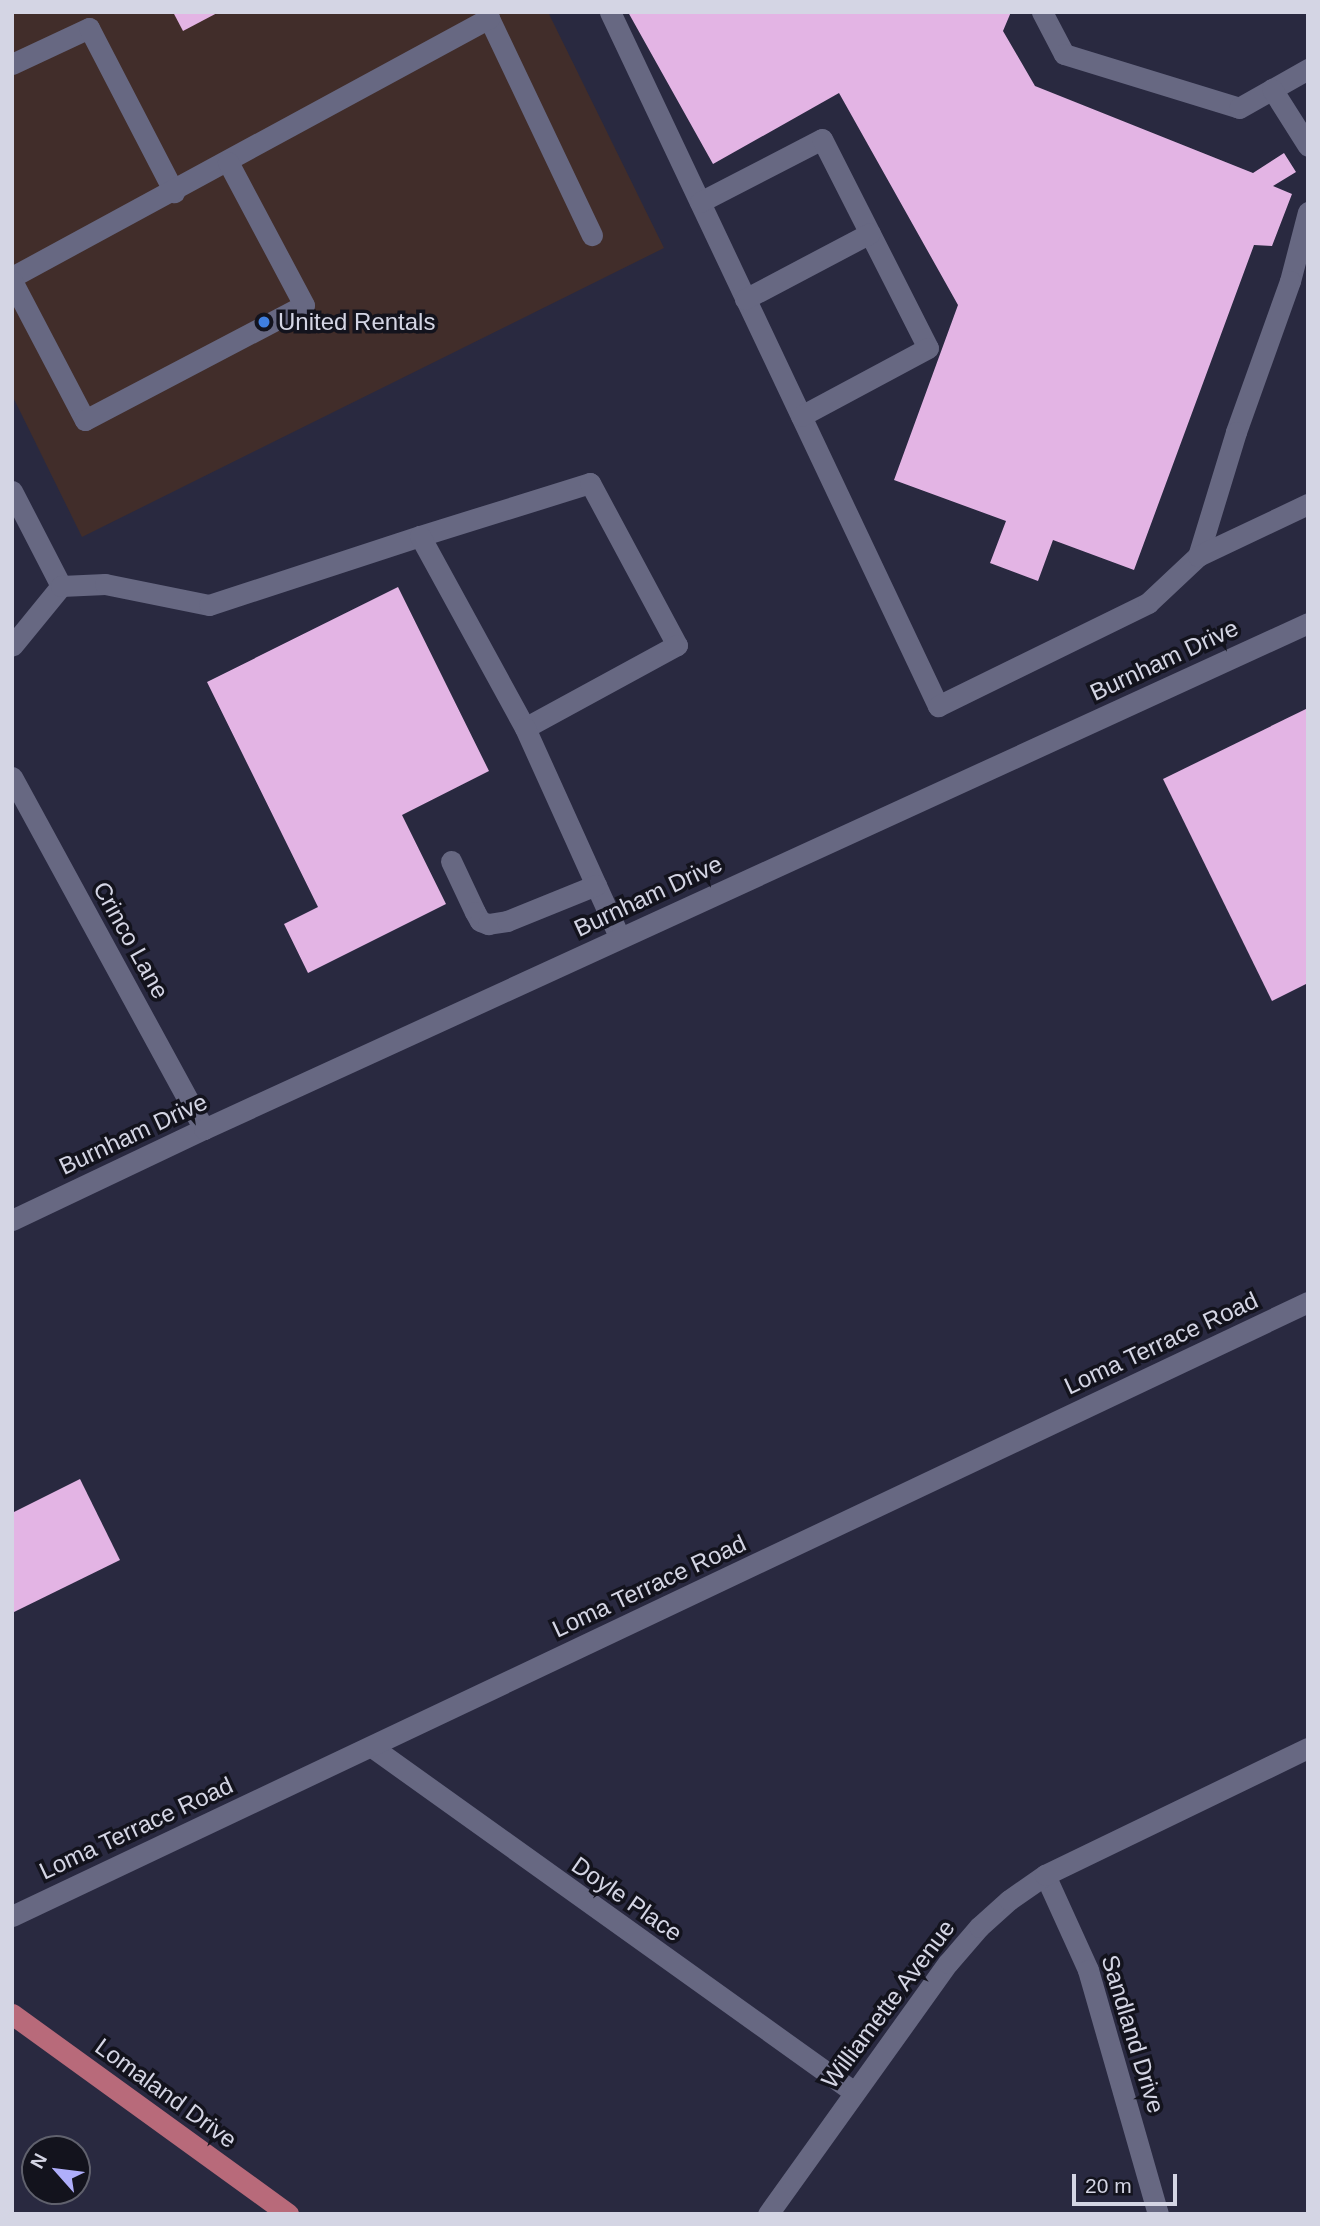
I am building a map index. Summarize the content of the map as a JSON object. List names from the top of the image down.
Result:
{
  "streets": {
    "main road": ["Lomaland Drive"],
    "street": [
      "Burnham Drive",
      "Crinco Lane",
      "Loma Terrace Road",
      "Doyle Place",
      "Williamette Avenue",
      "Sandland Drive"
    ]
  },
  "crossings": [
    ["Burnham Drive", "Crinco Lane"],
    ["Loma Terrace Road", "Doyle Place"],
    ["Doyle Place", "Williamette Avenue"],
    ["Williamette Avenue", "Sandland Drive"]
  ],
  "places": ["United Rentals"],
  "scale_bar": "20 m",
  "north": "top left"
}
